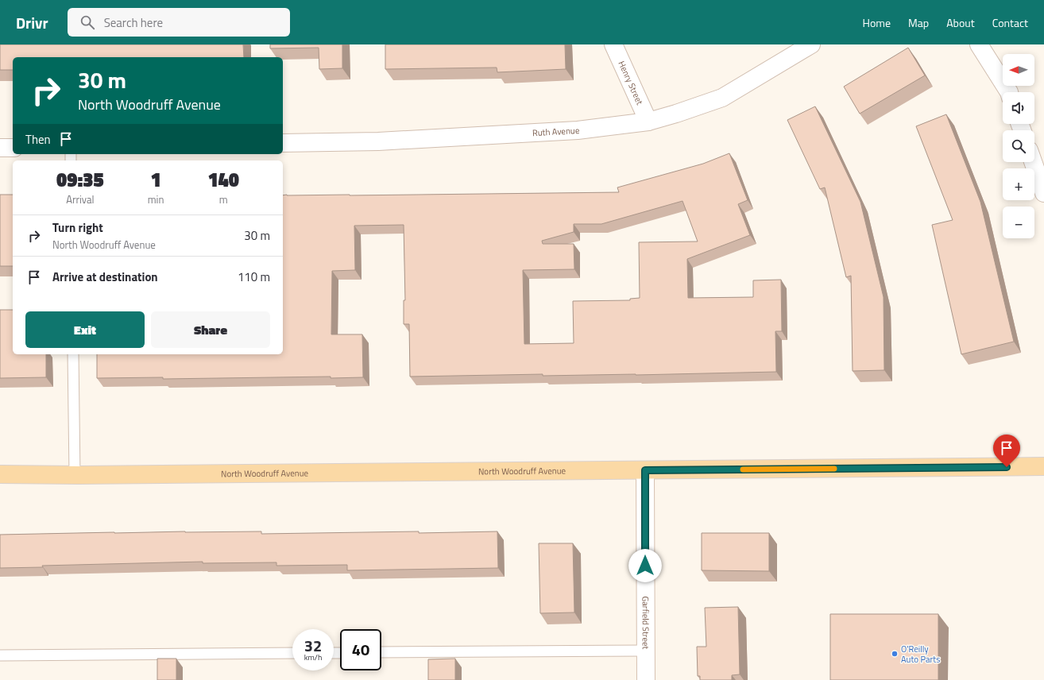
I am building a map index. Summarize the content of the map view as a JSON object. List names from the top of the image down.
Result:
{
  "streets": {
    "main road": ["North Woodruff Avenue"],
    "street": ["Henry Street", "Ruth Avenue", "Garfield Street"]
  },
  "crossings": [
    ["Henry Street", "Ruth Avenue"],
    ["North Woodruff Avenue", "Garfield Street"]
  ],
  "places": ["O'Reilly Auto Parts"],
  "north": "left",
  "page": {
    "header": "Drivr",
    "search": "Search here",
    "nav": [
      "Home",
      "Map",
      "About",
      "Contact"
    ],
    "map_buttons": ["+", "−"],
    "turn": ["30 m", "North Woodruff Avenue"],
    "then": "Then",
    "eta": [
      "09:35",
      "Arrival",
      "1",
      "min",
      "140",
      "m"
    ],
    "list": [
      {
        "name": "Turn right",
        "note": "North Woodruff Avenue",
        "value": "30 m"
      },
      {
        "name": "Arrive at destination",
        "value": "110 m"
      }
    ],
    "buttons": ["Exit", "Share"],
    "speed": "32 km/h",
    "limit": "40"
  }
}
